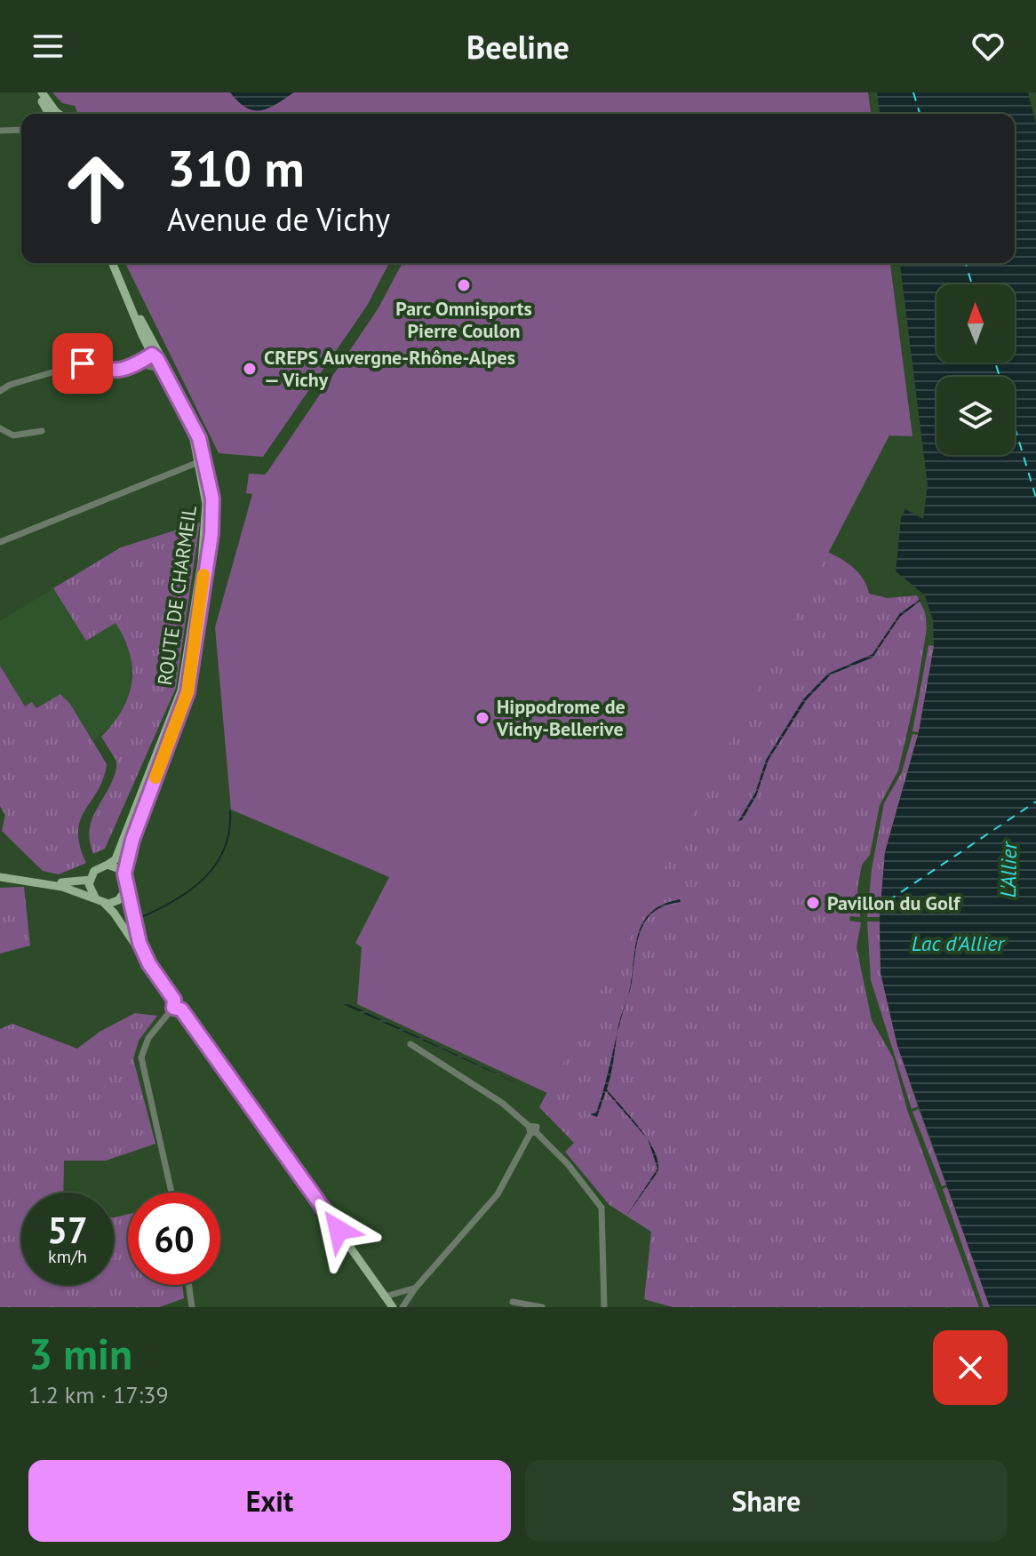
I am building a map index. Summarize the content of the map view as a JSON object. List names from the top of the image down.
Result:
{
  "streets": {
    "main road": ["ROUTE DE CHARMEIL"]
  },
  "water": ["L'Allier", "Lac d'Allier"],
  "places": [
    "Parc Omnisports Pierre Coulon",
    "CREPS Auvergne-Rhône-Alpes — Vichy",
    "Hippodrome de Vichy-Bellerive",
    "Pavillon du Golf"
  ],
  "north": "top",
  "page": {
    "header": "Beeline",
    "turn": ["310 m", "Avenue de Vichy"],
    "speed": "57 km/h",
    "limit": "60",
    "heading": ["3 min", "1.2 km · 17:39"],
    "buttons": ["Exit", "Share"]
  }
}
